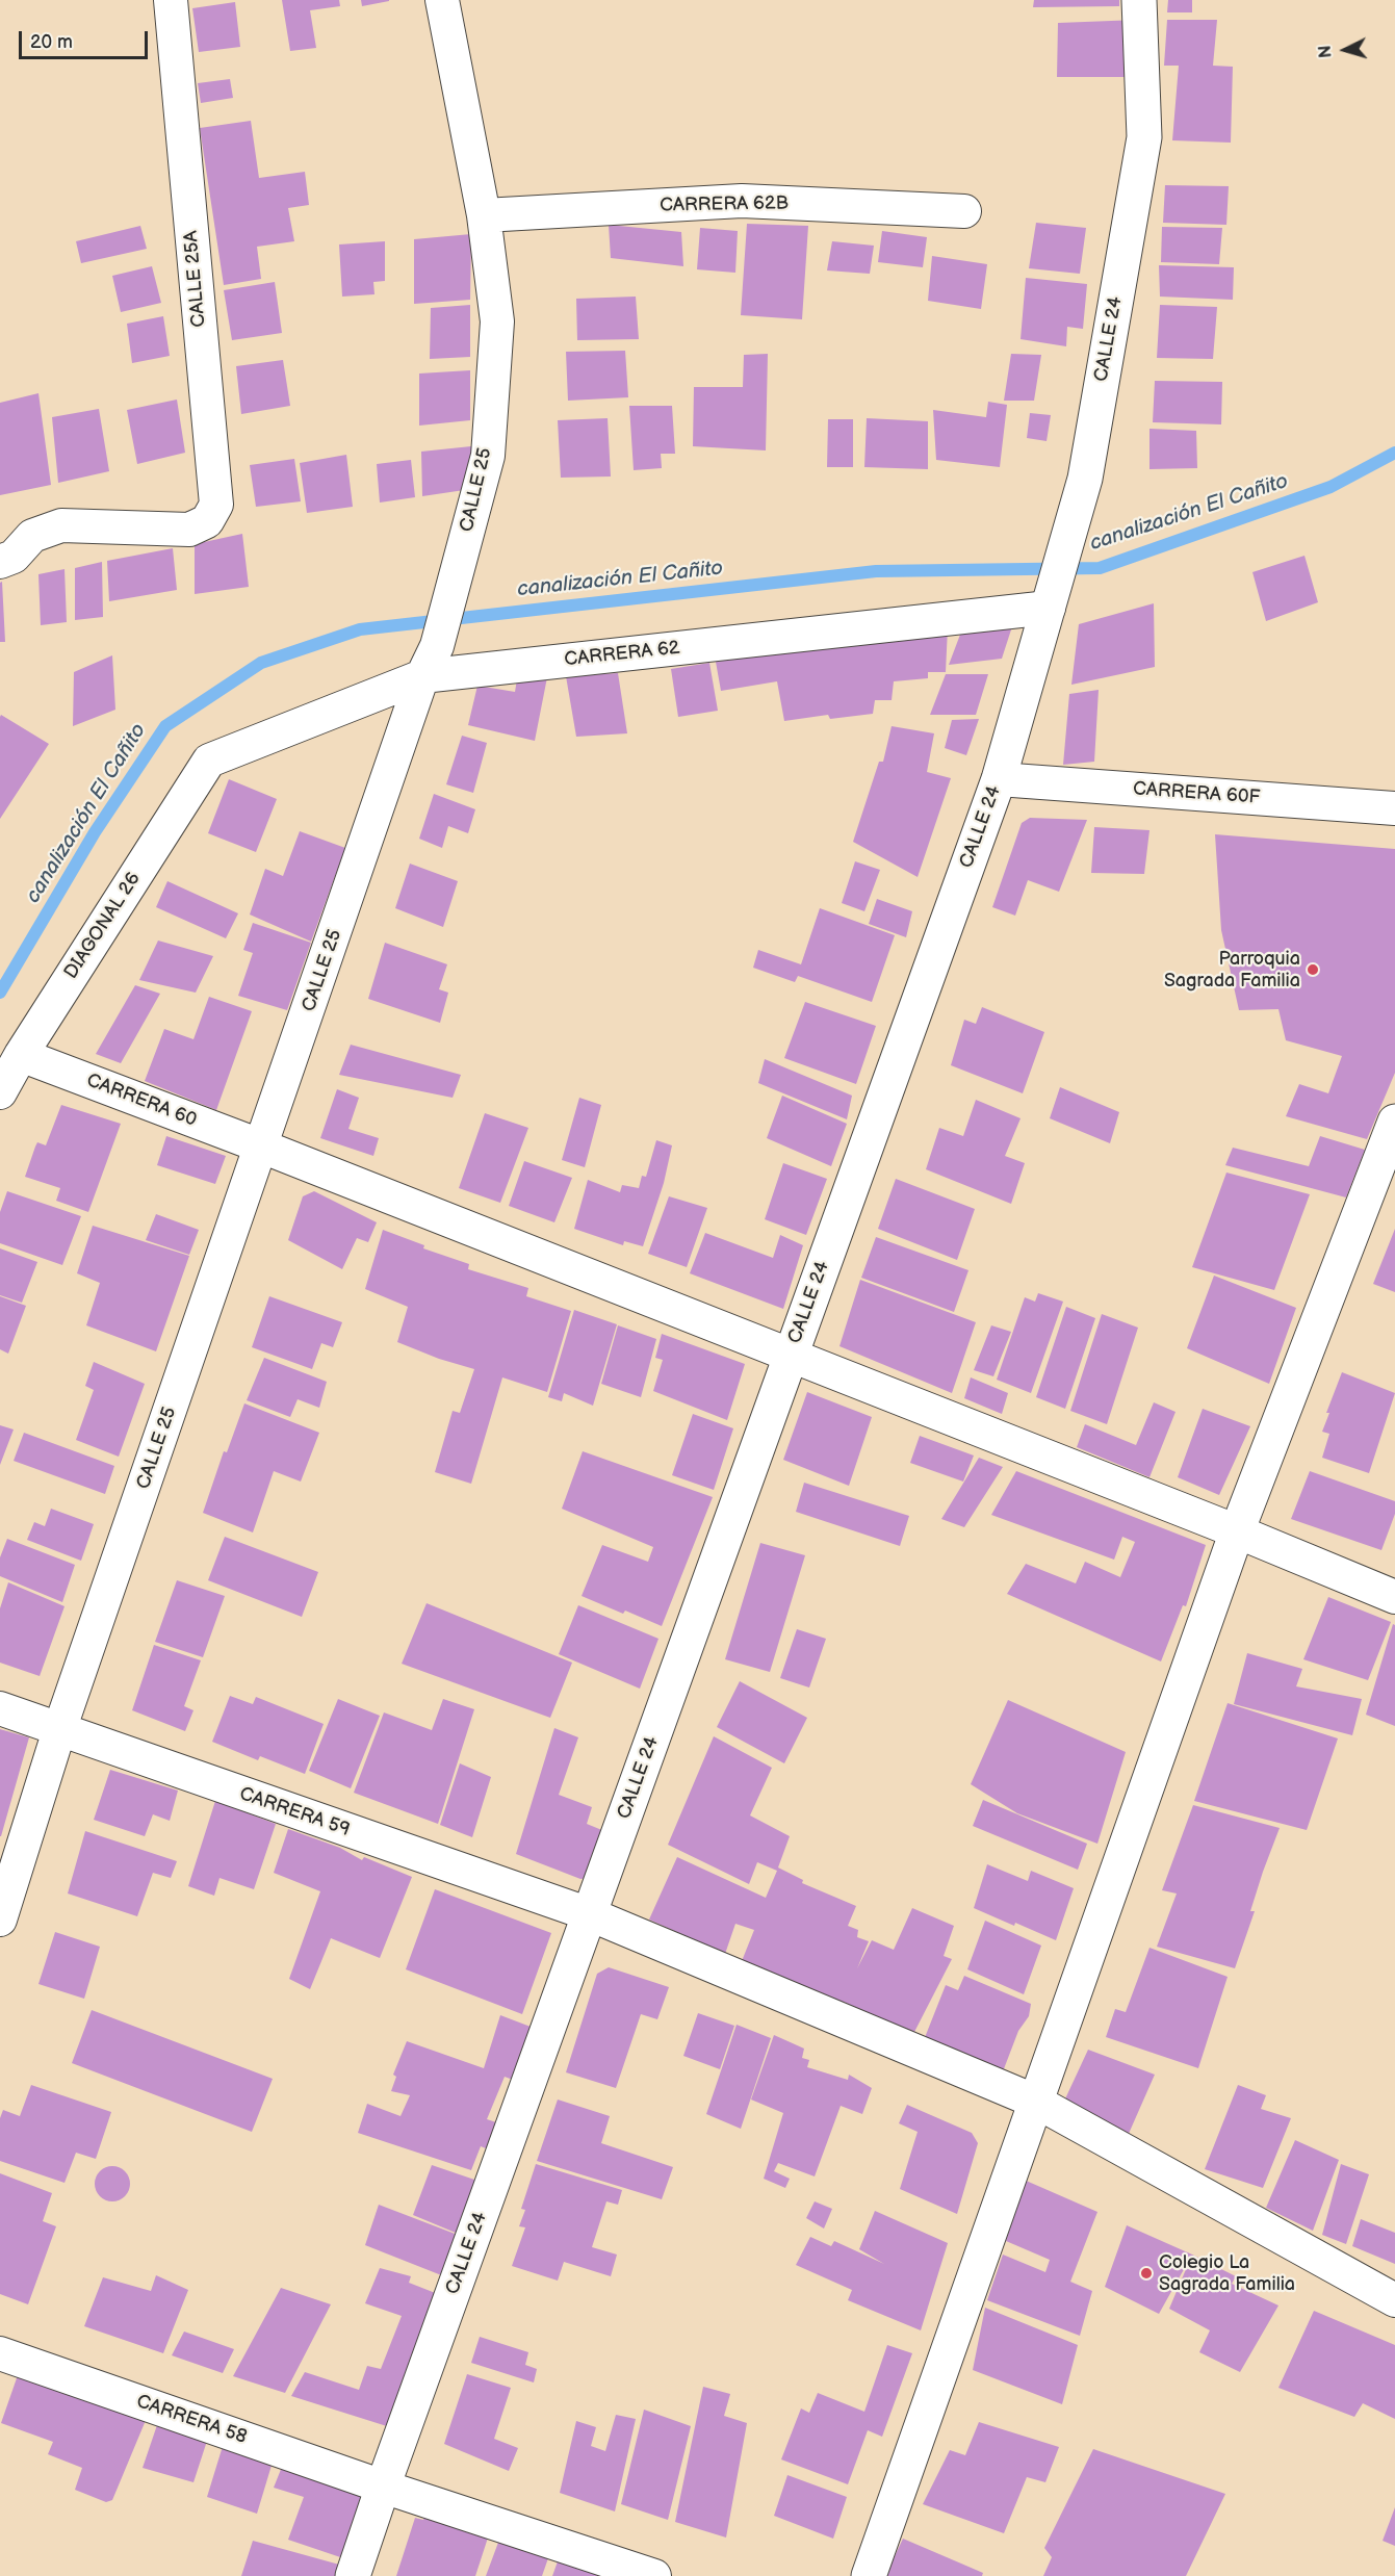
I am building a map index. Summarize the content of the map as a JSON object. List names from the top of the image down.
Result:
{
  "streets": {
    "main road": ["CALLE 24"],
    "street": [
      "CARRERA 62B",
      "CALLE 25A",
      "CALLE 25",
      "CARRERA 62",
      "CARRERA 60F",
      "DIAGONAL 26",
      "CARRERA 60",
      "CARRERA 59",
      "CARRERA 58"
    ]
  },
  "crossings": [
    ["CARRERA 62B", "CALLE 25"],
    ["CALLE 24", "CARRERA 62"],
    ["CALLE 24", "CARRERA 60F"],
    ["CALLE 24", "CARRERA 60"],
    ["CALLE 24", "CARRERA 59"],
    ["CALLE 24", "CARRERA 58"],
    ["CALLE 25", "CARRERA 62"],
    ["CALLE 25", "CARRERA 60"],
    ["CALLE 25", "CARRERA 59"],
    ["CARRERA 62", "DIAGONAL 26"],
    ["DIAGONAL 26", "CARRERA 60"]
  ],
  "water": ["canalización El Cañito"],
  "places": ["Parroquia Sagrada Familia", "Colegio La Sagrada Familia"],
  "scale_bar": "20 m",
  "north": "left"
}
